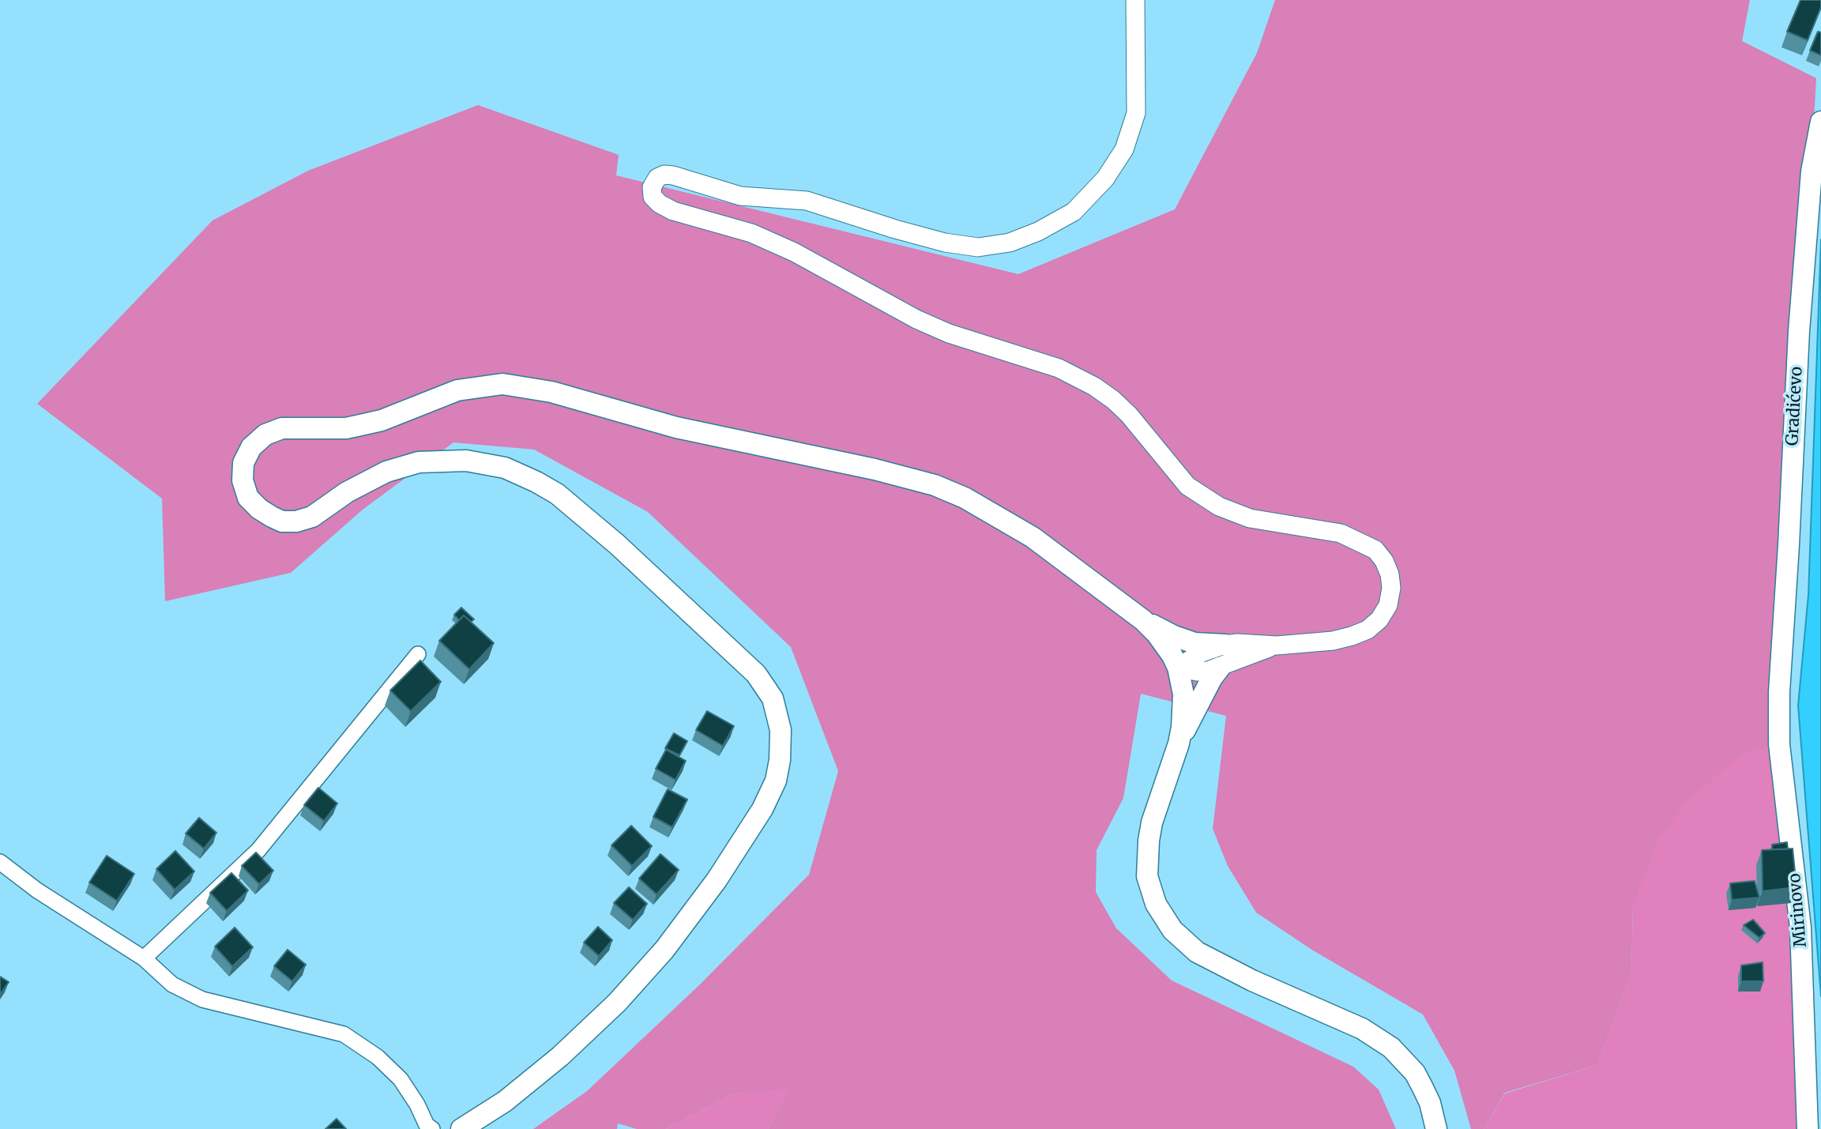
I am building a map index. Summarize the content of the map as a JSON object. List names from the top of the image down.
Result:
{
  "streets": {
    "main road": ["Gradićevo", "Mirinovo"]
  },
  "crossings": [
    ["Gradićevo", "Mirinovo"]
  ]
}
